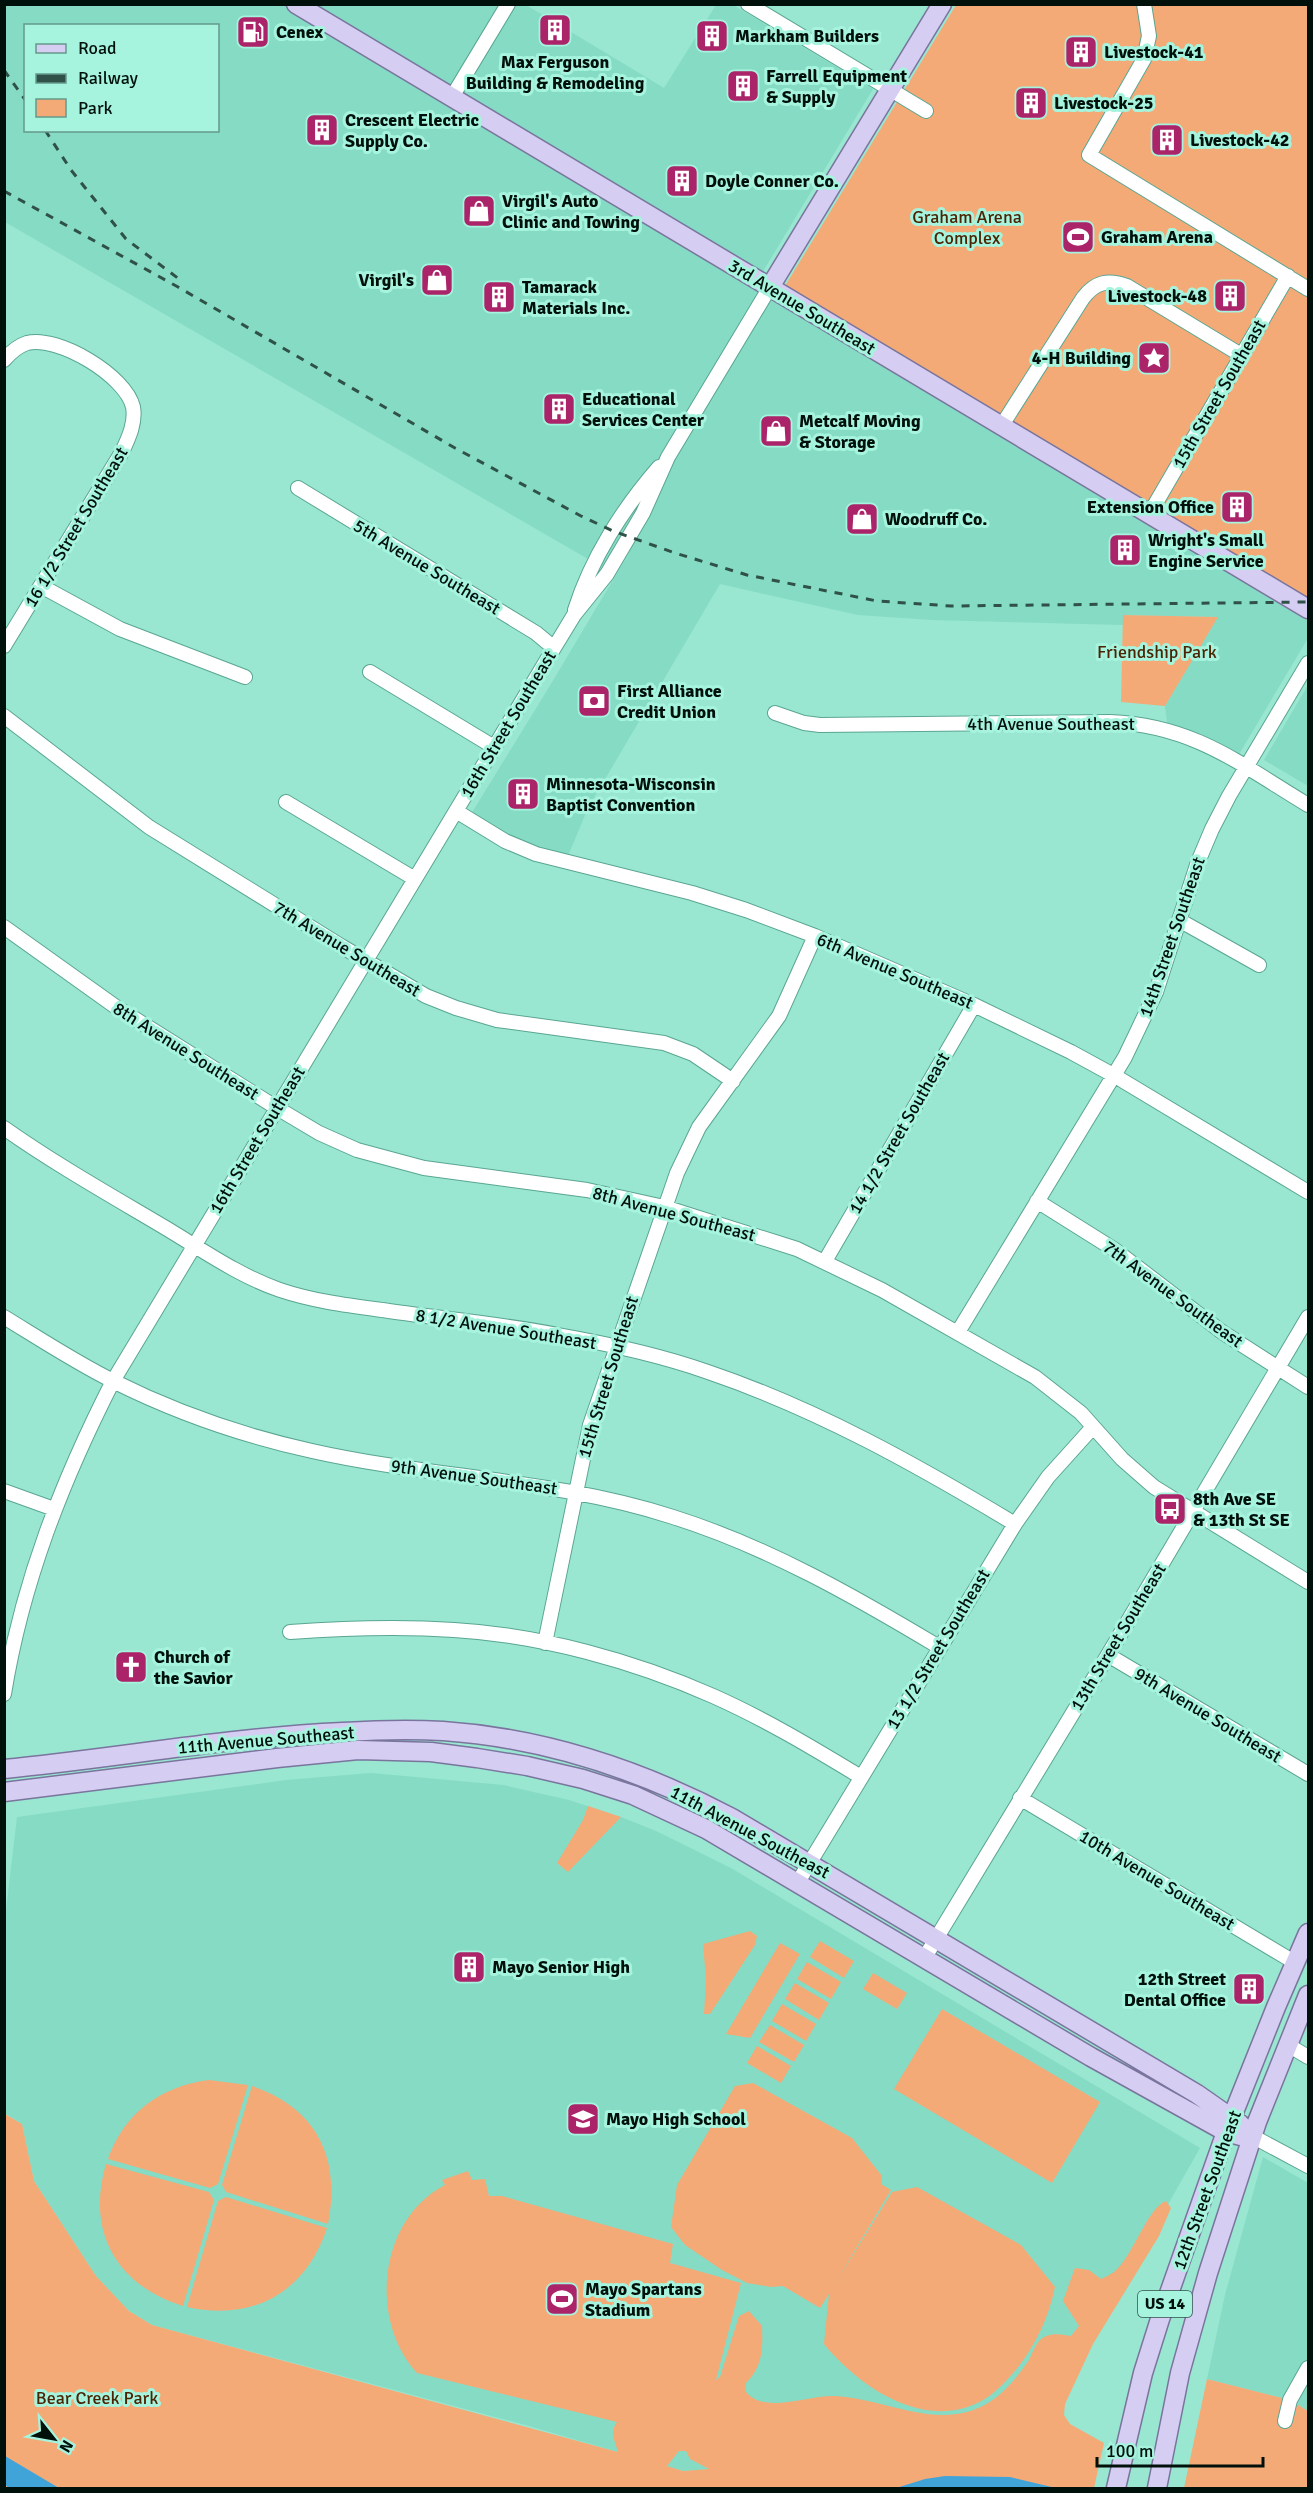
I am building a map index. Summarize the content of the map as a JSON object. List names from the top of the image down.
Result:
{
  "streets": {
    "main road": [
      "3rd Avenue Southeast",
      "16th Street Southeast",
      "11th Avenue Southeast",
      "12th Street Southeast",
      "US 14"
    ],
    "street": [
      "15th Street Southeast",
      "16 1/2 Street Southeast",
      "5th Avenue Southeast",
      "4th Avenue Southeast",
      "14th Street Southeast",
      "7th Avenue Southeast",
      "6th Avenue Southeast",
      "8th Avenue Southeast",
      "14 1/2 Street Southeast",
      "8 1/2 Avenue Southeast",
      "9th Avenue Southeast",
      "13th Street Southeast",
      "13 1/2 Street Southeast",
      "10th Avenue Southeast"
    ]
  },
  "crossings": [
    ["3rd Avenue Southeast", "15th Street Southeast"],
    ["3rd Avenue Southeast", "16th Street Southeast"],
    ["15th Street Southeast", "7th Avenue Southeast"],
    ["15th Street Southeast", "6th Avenue Southeast"],
    ["15th Street Southeast", "8th Avenue Southeast"],
    ["15th Street Southeast", "8 1/2 Avenue Southeast"],
    ["15th Street Southeast", "9th Avenue Southeast"],
    ["5th Avenue Southeast", "16th Street Southeast"],
    ["16th Street Southeast", "7th Avenue Southeast"],
    ["16th Street Southeast", "6th Avenue Southeast"],
    ["16th Street Southeast", "8th Avenue Southeast"],
    ["16th Street Southeast", "8 1/2 Avenue Southeast"],
    ["16th Street Southeast", "9th Avenue Southeast"],
    ["4th Avenue Southeast", "14th Street Southeast"],
    ["14th Street Southeast", "7th Avenue Southeast"],
    ["14th Street Southeast", "6th Avenue Southeast"],
    ["14th Street Southeast", "8th Avenue Southeast"],
    ["7th Avenue Southeast", "13th Street Southeast"],
    ["6th Avenue Southeast", "14 1/2 Street Southeast"],
    ["8th Avenue Southeast", "14 1/2 Street Southeast"],
    ["8th Avenue Southeast", "13th Street Southeast"],
    ["8th Avenue Southeast", "13 1/2 Street Southeast"],
    ["8 1/2 Avenue Southeast", "13 1/2 Street Southeast"],
    ["9th Avenue Southeast", "13th Street Southeast"],
    ["9th Avenue Southeast", "13 1/2 Street Southeast"],
    ["13th Street Southeast", "11th Avenue Southeast"],
    ["13th Street Southeast", "10th Avenue Southeast"],
    ["13 1/2 Street Southeast", "11th Avenue Southeast"],
    ["11th Avenue Southeast", "12th Street Southeast"],
    ["10th Avenue Southeast", "12th Street Southeast"]
  ],
  "parks": ["Graham Arena Complex", "Friendship Park", "Bear Creek Park"],
  "places": {
    "building": [
      "Max Ferguson Building & Remodeling",
      "Markham Builders",
      "Livestock-41",
      "Farrell Equipment & Supply",
      "Livestock-25",
      "Crescent Electric Supply Co.",
      "Livestock-42",
      "Doyle Conner Co.",
      "Livestock-48",
      "Tamarack Materials Inc.",
      "Educational Services Center",
      "Extension Office",
      "Wright's Small Engine Service",
      "Minnesota-Wisconsin Baptist Convention",
      "Mayo Senior High",
      "12th Street Dental Office"
    ],
    "fuel station": ["Cenex"],
    "shop": [
      "Virgil's Auto Clinic and Towing",
      "Virgil's",
      "Metcalf Moving & Storage",
      "Woodruff Co."
    ],
    "sports": ["Graham Arena", "Mayo Spartans Stadium"],
    "place": ["4-H Building"],
    "bank": ["First Alliance Credit Union"],
    "bus stop": ["8th Ave SE & 13th St SE"],
    "church": ["Church of the Savior"],
    "school or university": ["Mayo High School"]
  },
  "legend": ["Road", "Railway", "Park"],
  "scale_bar": "100 m",
  "north": "bottom right"
}
